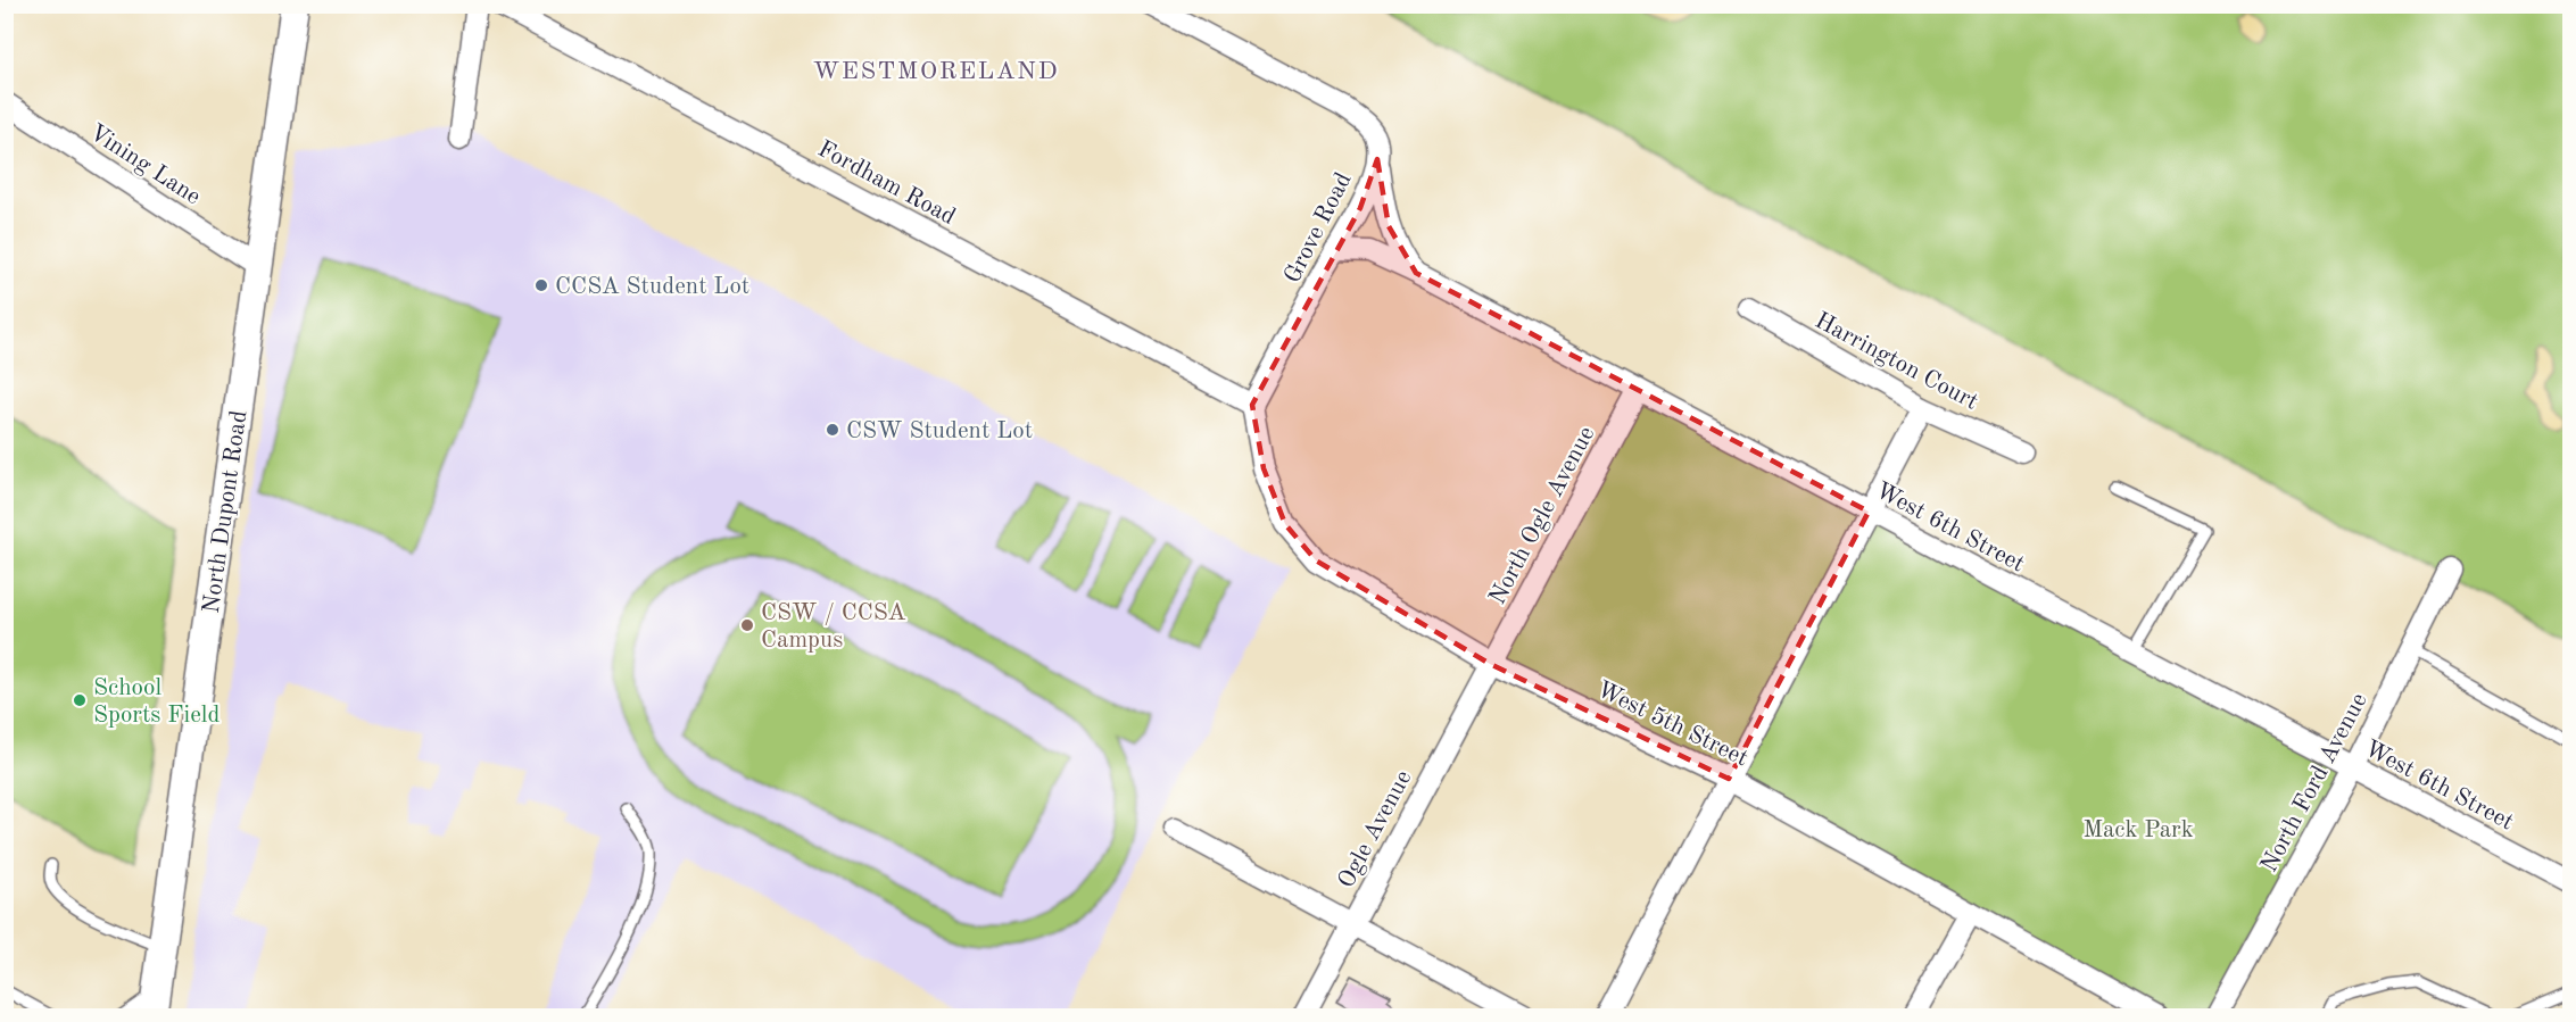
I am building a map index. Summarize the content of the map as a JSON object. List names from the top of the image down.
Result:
{
  "streets": {
    "main road": ["North Dupont Road"],
    "street": [
      "Vining Lane",
      "Fordham Road",
      "Grove Road",
      "Harrington Court",
      "North Ogle Avenue",
      "West 6th Street",
      "West 5th Street",
      "North Ford Avenue",
      "Ogle Avenue"
    ]
  },
  "crossings": [
    ["Vining Lane", "North Dupont Road"],
    ["Fordham Road", "Grove Road"],
    ["Fordham Road", "West 5th Street"],
    ["Grove Road", "West 6th Street"],
    ["Grove Road", "West 5th Street"],
    ["North Ogle Avenue", "West 6th Street"],
    ["North Ogle Avenue", "West 5th Street"],
    ["North Ogle Avenue", "Ogle Avenue"],
    ["West 6th Street", "North Ford Avenue"],
    ["West 5th Street", "Ogle Avenue"]
  ],
  "districts": ["WESTMORELAND"],
  "parks": ["Mack Park"],
  "places": [
    "CCSA Student Lot",
    "CSW Student Lot",
    "CSW / CCSA Campus",
    "School Sports Field"
  ]
}
